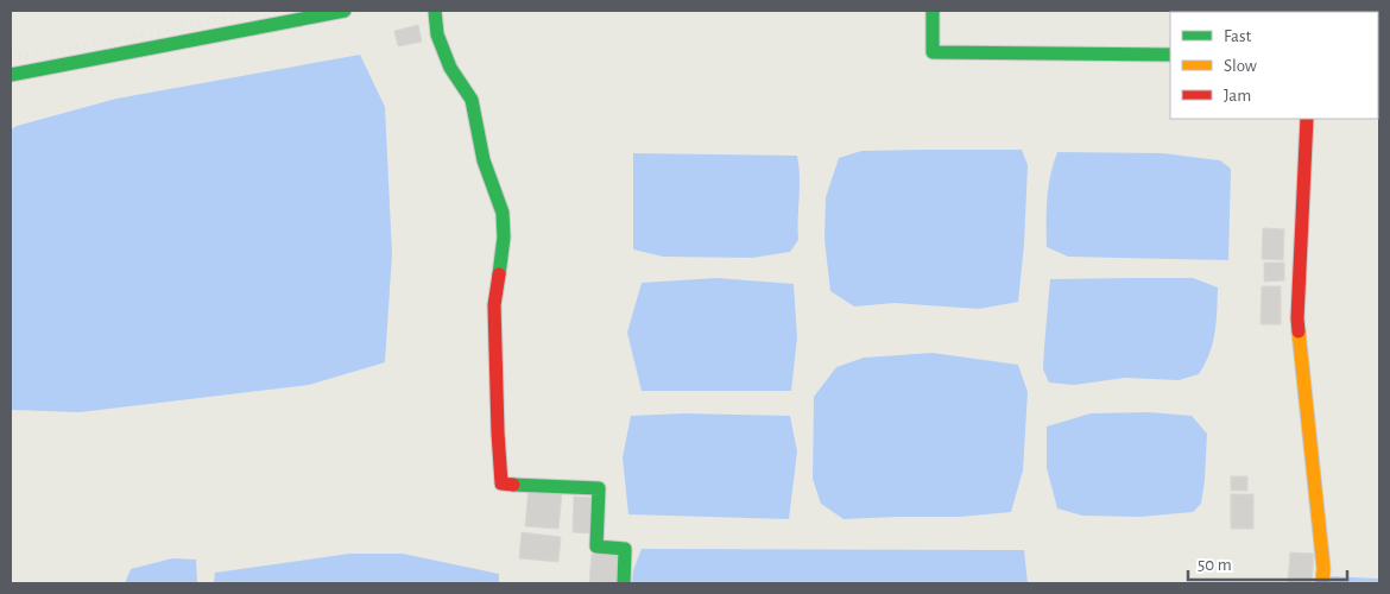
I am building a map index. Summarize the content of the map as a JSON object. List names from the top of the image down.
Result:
{
  "legend": ["Fast", "Slow", "Jam"],
  "scale_bar": "50 m"
}
